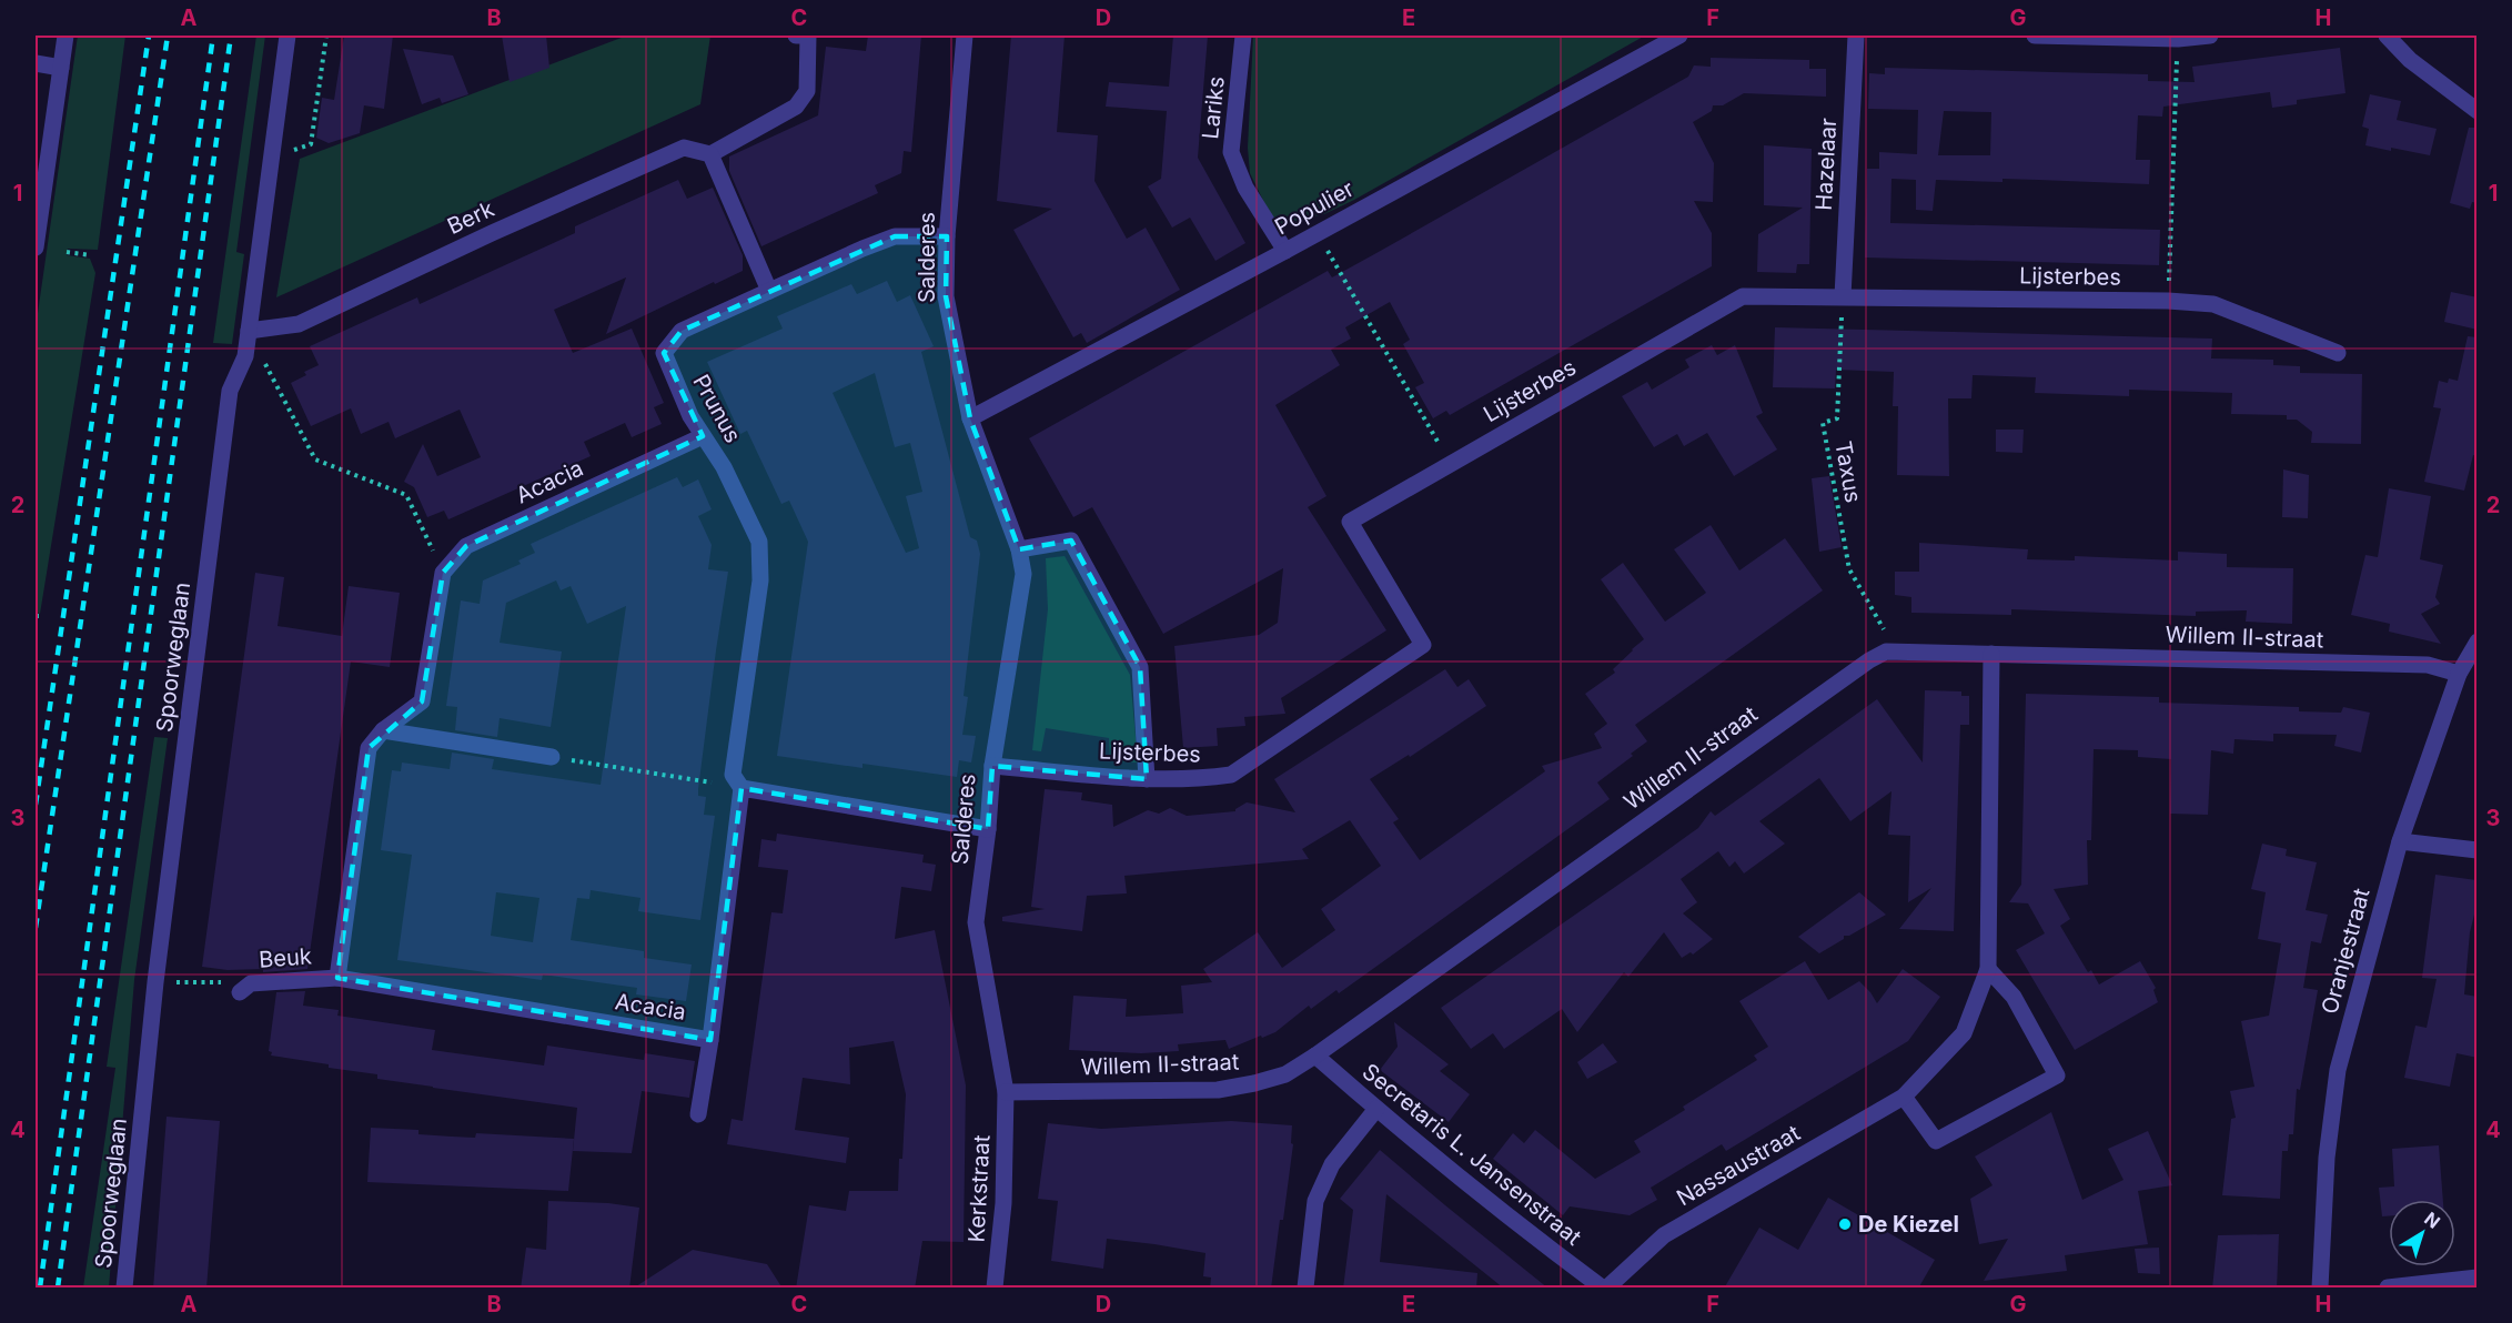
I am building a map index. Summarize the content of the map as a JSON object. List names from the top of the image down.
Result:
{
  "streets": {
    "street": [
      "Lariks",
      "Hazelaar",
      "Populier",
      "Berk",
      "Salderes",
      "Lijsterbes",
      "Prunus",
      "Acacia",
      "Willem II-straat",
      "Spoorweglaan",
      "Oranjestraat",
      "Beuk",
      "Secretaris L. Jansenstraat",
      "Nassaustraat",
      "Kerkstraat"
    ],
    "path": ["Taxus"]
  },
  "crossings": [
    ["Lariks", "Populier"],
    ["Hazelaar", "Lijsterbes"],
    ["Hazelaar", "Taxus"],
    ["Populier", "Salderes"],
    ["Berk", "Spoorweglaan"],
    ["Salderes", "Lijsterbes"],
    ["Salderes", "Prunus"],
    ["Salderes", "Willem II-straat"],
    ["Salderes", "Kerkstraat"],
    ["Lijsterbes", "Taxus"],
    ["Prunus", "Acacia"],
    ["Taxus", "Willem II-straat"],
    ["Acacia", "Beuk"],
    ["Willem II-straat", "Oranjestraat"],
    ["Willem II-straat", "Secretaris L. Jansenstraat"],
    ["Willem II-straat", "Nassaustraat"],
    ["Willem II-straat", "Kerkstraat"]
  ],
  "places": ["De Kiezel"],
  "north": "top right",
  "grid": {
    "columns": [
      "A",
      "B",
      "C",
      "D",
      "E",
      "F",
      "G",
      "H"
    ],
    "rows": [
      "1",
      "2",
      "3",
      "4"
    ]
  }
}
